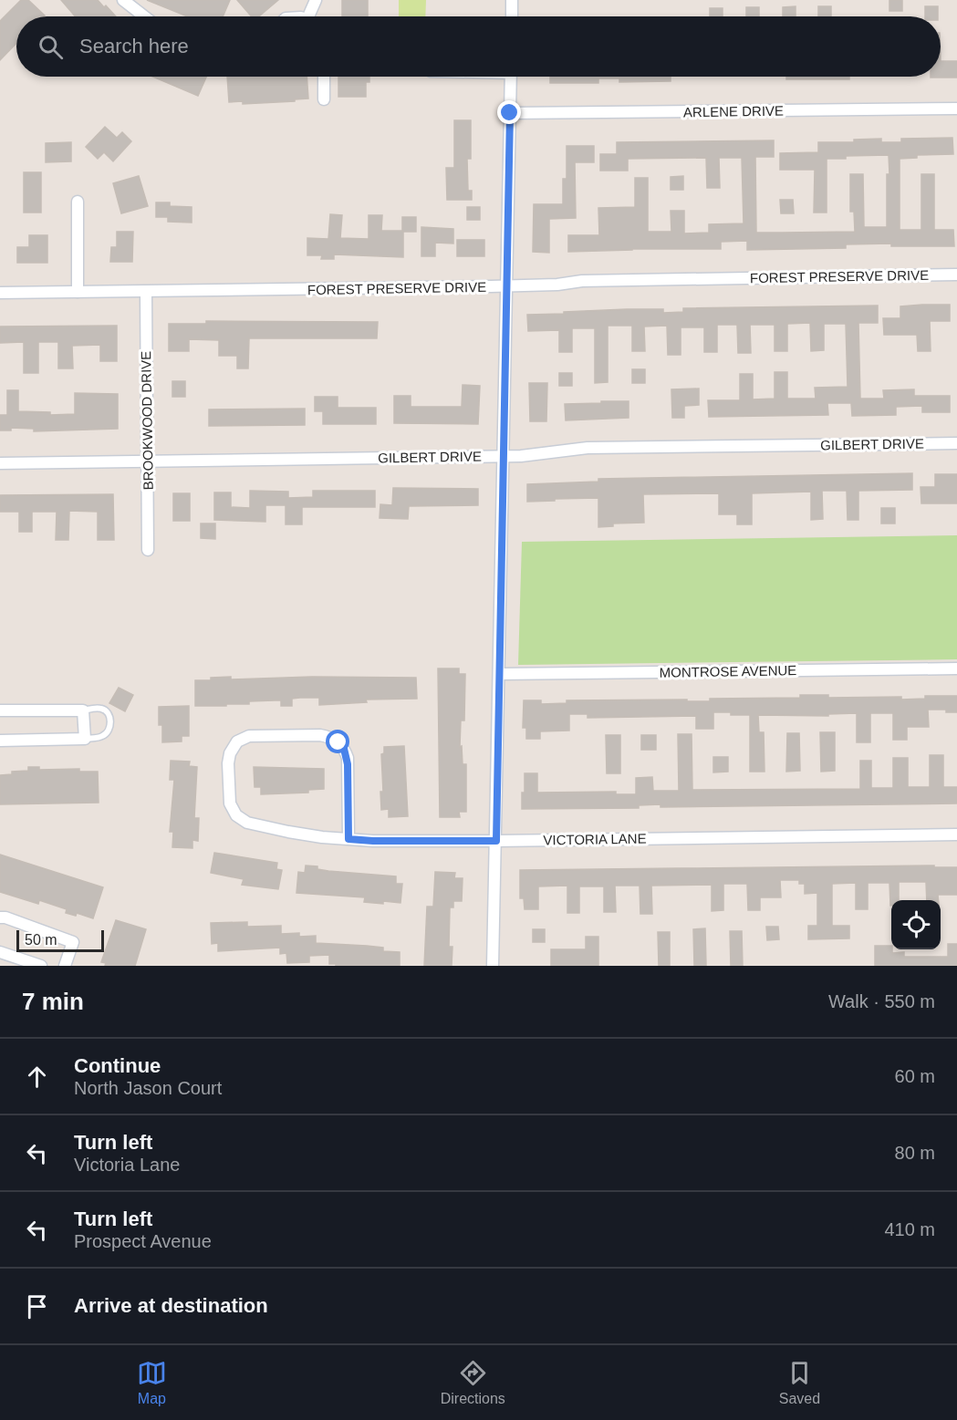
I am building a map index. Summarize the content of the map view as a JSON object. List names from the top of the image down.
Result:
{
  "streets": {
    "street": [
      "ARLENE DRIVE",
      "FOREST PRESERVE DRIVE",
      "BROOKWOOD DRIVE",
      "GILBERT DRIVE",
      "MONTROSE AVENUE",
      "VICTORIA LANE"
    ]
  },
  "crossings": [
    ["FOREST PRESERVE DRIVE", "BROOKWOOD DRIVE"],
    ["BROOKWOOD DRIVE", "GILBERT DRIVE"]
  ],
  "scale_bar": "50 m",
  "page": {
    "search": "Search here",
    "scale": "50 m",
    "heading": ["7 min", "Walk · 550 m"],
    "list": [
      ["Continue", "North Jason Court", "60 m"],
      ["Turn left", "Victoria Lane", "80 m"],
      ["Turn left", "Prospect Avenue", "410 m"],
      "Arrive at destination"
    ],
    "nav": ["Map", "Directions", "Saved"]
  }
}
